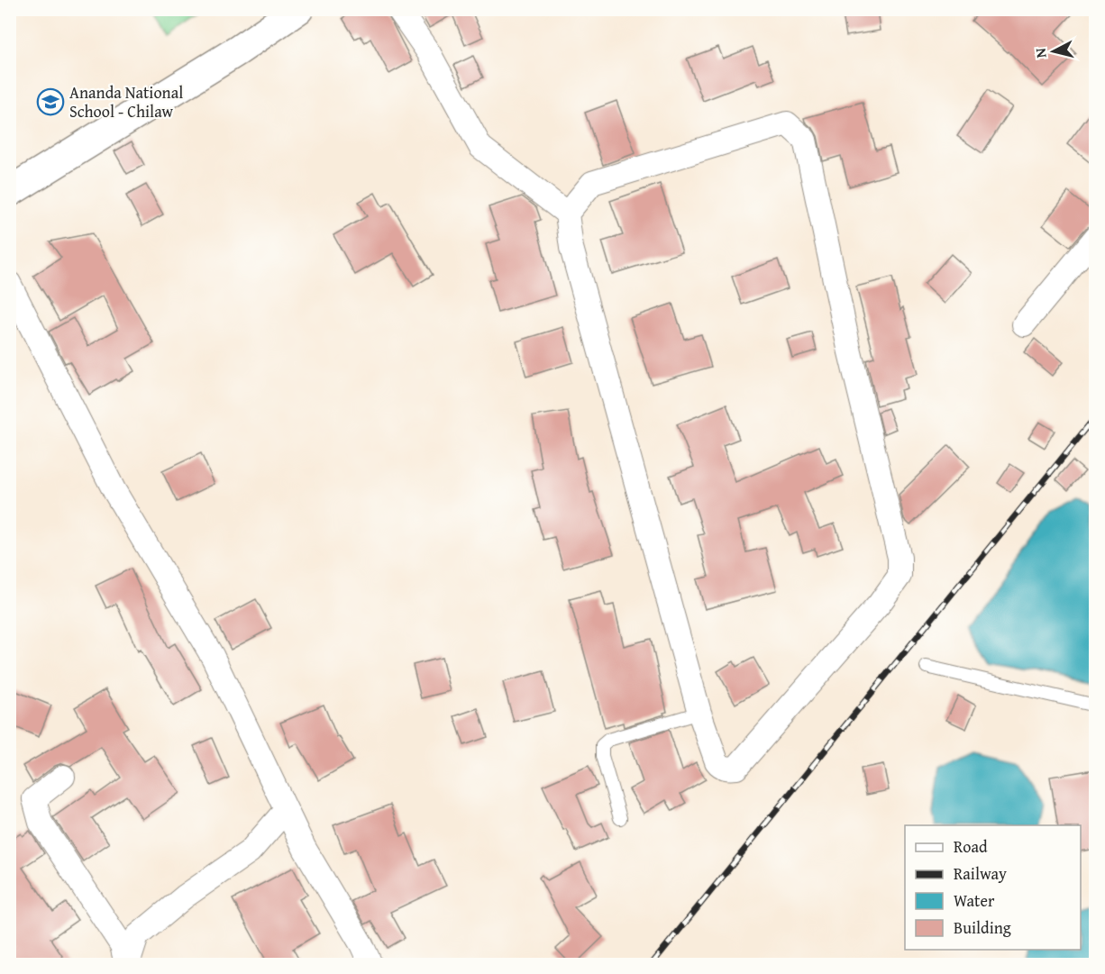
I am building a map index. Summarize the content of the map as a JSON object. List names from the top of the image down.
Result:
{
  "places": {
    "school or university": ["Ananda National School - Chilaw"]
  },
  "legend": [
    "Road",
    "Railway",
    "Water",
    "Building"
  ],
  "north": "left"
}
